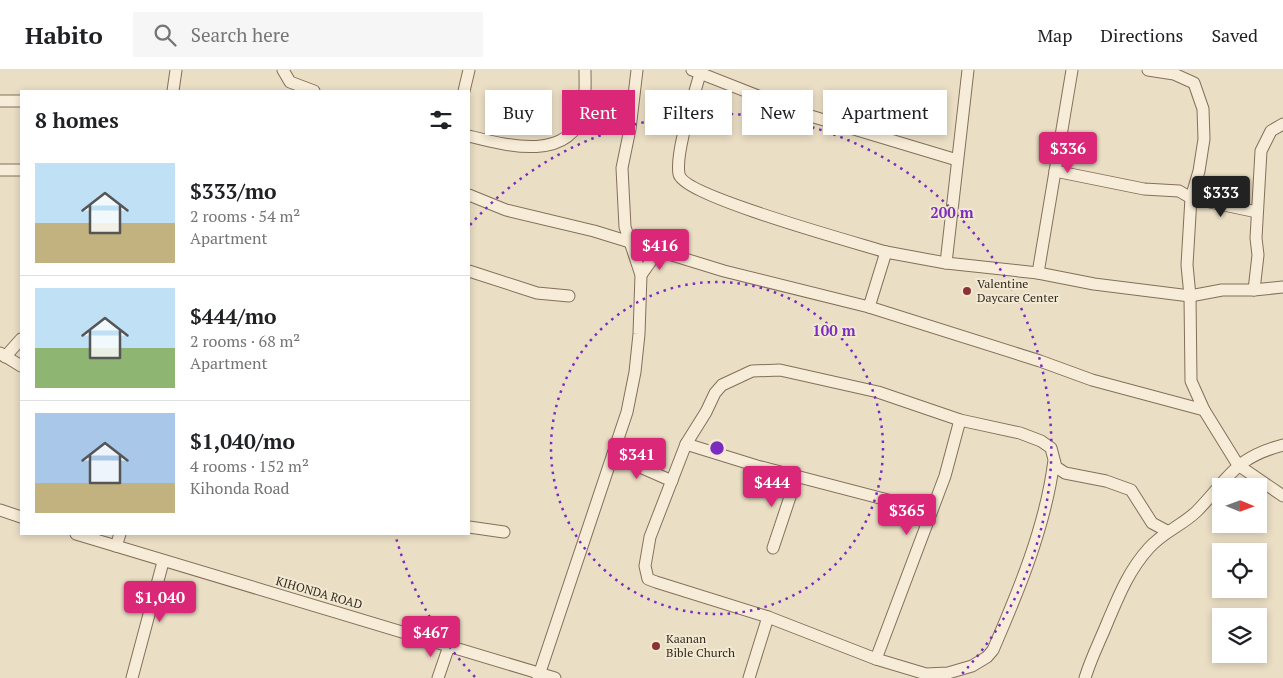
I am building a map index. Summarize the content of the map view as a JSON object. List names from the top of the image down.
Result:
{
  "streets": {
    "street": ["KIHONDA ROAD"]
  },
  "places": ["Valentine Daycare Center", "Kaanan Bible Church"],
  "north": "right",
  "page": {
    "header": "Habito",
    "search": "Search here",
    "nav": ["Map", "Directions", "Saved"],
    "chip": [
      "Buy",
      "Rent",
      "Filters",
      "New",
      "Apartment"
    ],
    "heading": "8 homes",
    "price": [
      "$336",
      "$333",
      "$416",
      "$341",
      "$444",
      "$365",
      "$1,040",
      "$467"
    ],
    "list": [
      {
        "name": "$333/mo",
        "note": "2 rooms · 54 m² · Apartment"
      },
      {
        "name": "$444/mo",
        "note": "2 rooms · 68 m² · Apartment"
      },
      {
        "name": "$1,040/mo",
        "note": "4 rooms · 152 m² · Kihonda Road"
      }
    ]
  },
  "rings": ["200 m", "100 m"]
}
